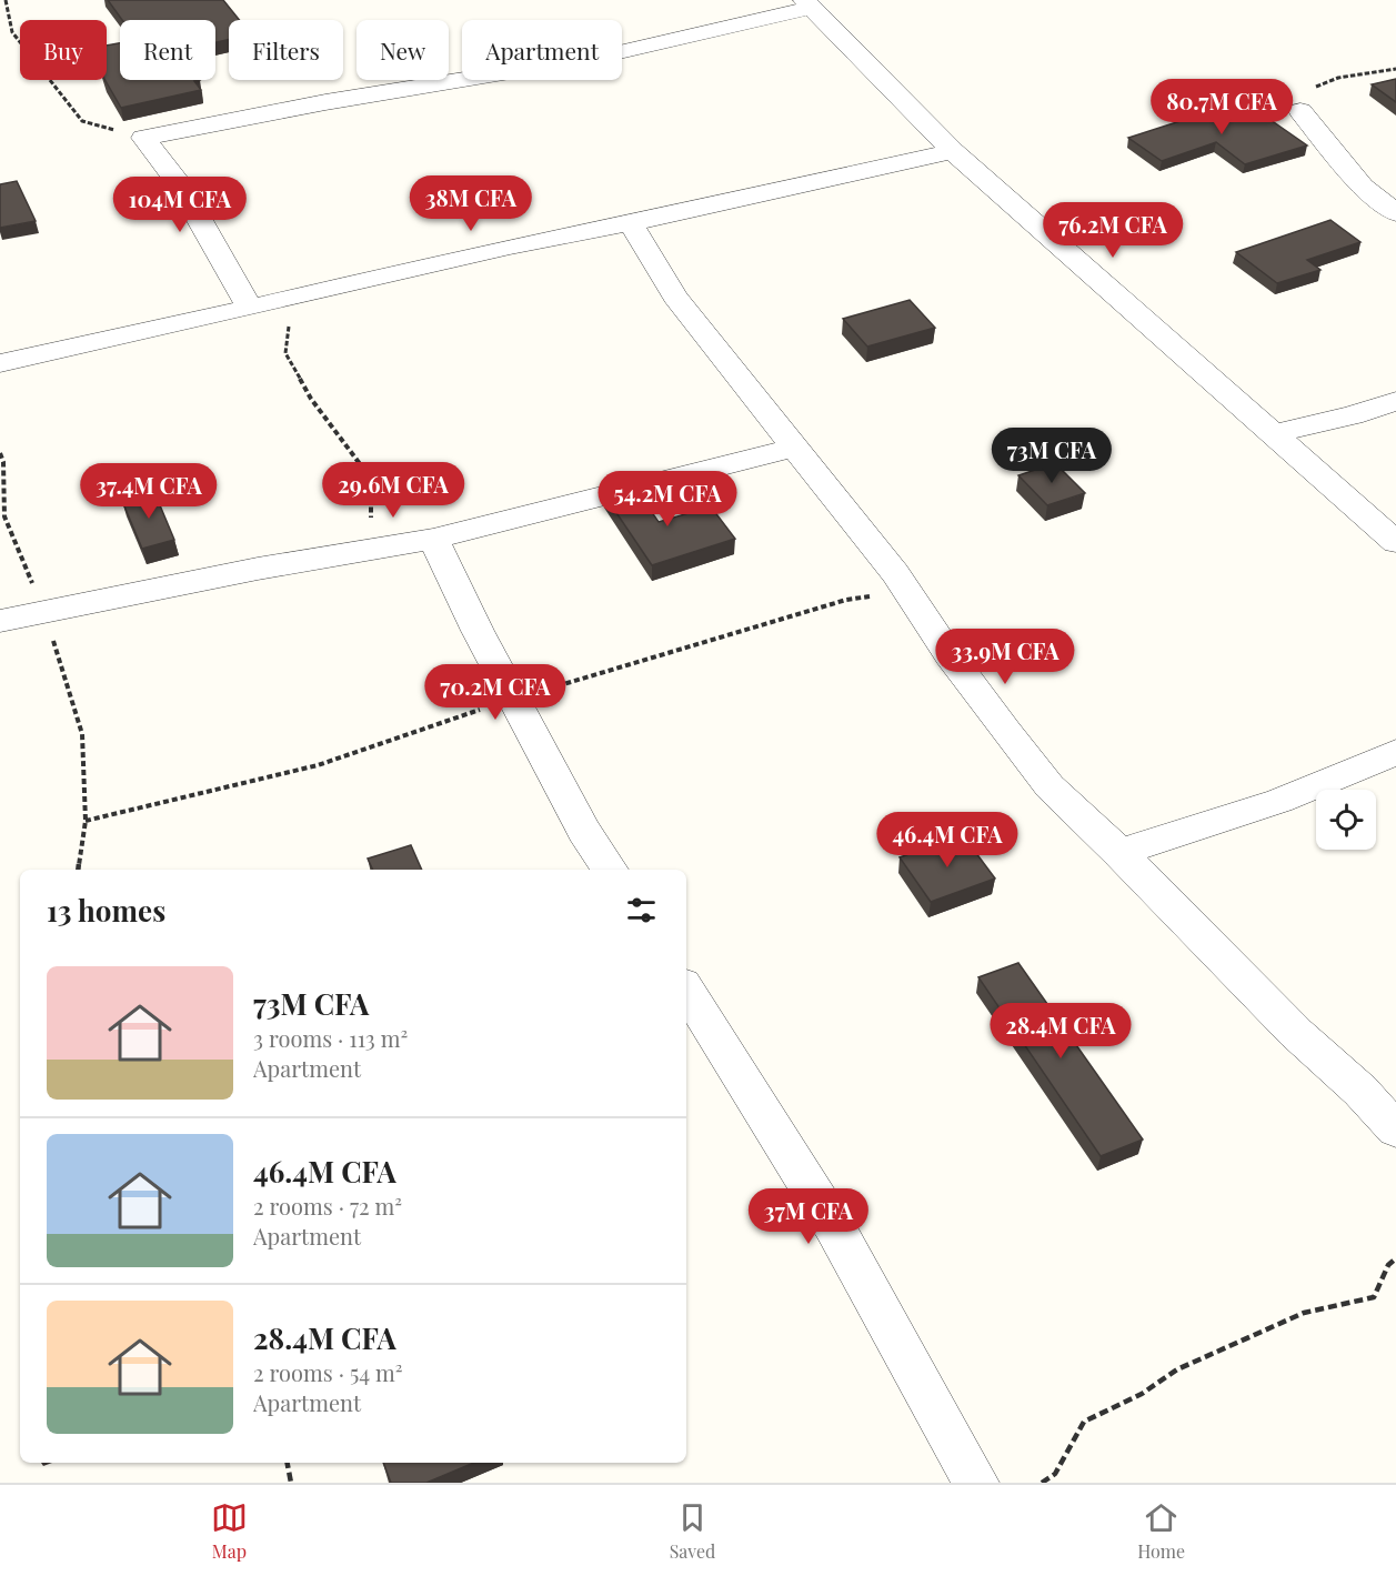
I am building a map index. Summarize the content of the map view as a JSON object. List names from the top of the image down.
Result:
{
  "page": {
    "chip": [
      "Buy",
      "Rent",
      "Filters",
      "New",
      "Apartment"
    ],
    "price": [
      "80.7M CFA",
      "38M CFA",
      "104M CFA",
      "76.2M CFA",
      "73M CFA",
      "29.6M CFA",
      "37.4M CFA",
      "54.2M CFA",
      "33.9M CFA",
      "70.2M CFA",
      "46.4M CFA",
      "28.4M CFA",
      "37M CFA"
    ],
    "heading": "13 homes",
    "list": [
      {
        "name": "73M CFA",
        "note": "3 rooms · 113 m² · Apartment"
      },
      {
        "name": "46.4M CFA",
        "note": "2 rooms · 72 m² · Apartment"
      },
      {
        "name": "28.4M CFA",
        "note": "2 rooms · 54 m² · Apartment"
      }
    ],
    "tabs": ["Map", "Saved", "Home"]
  }
}
